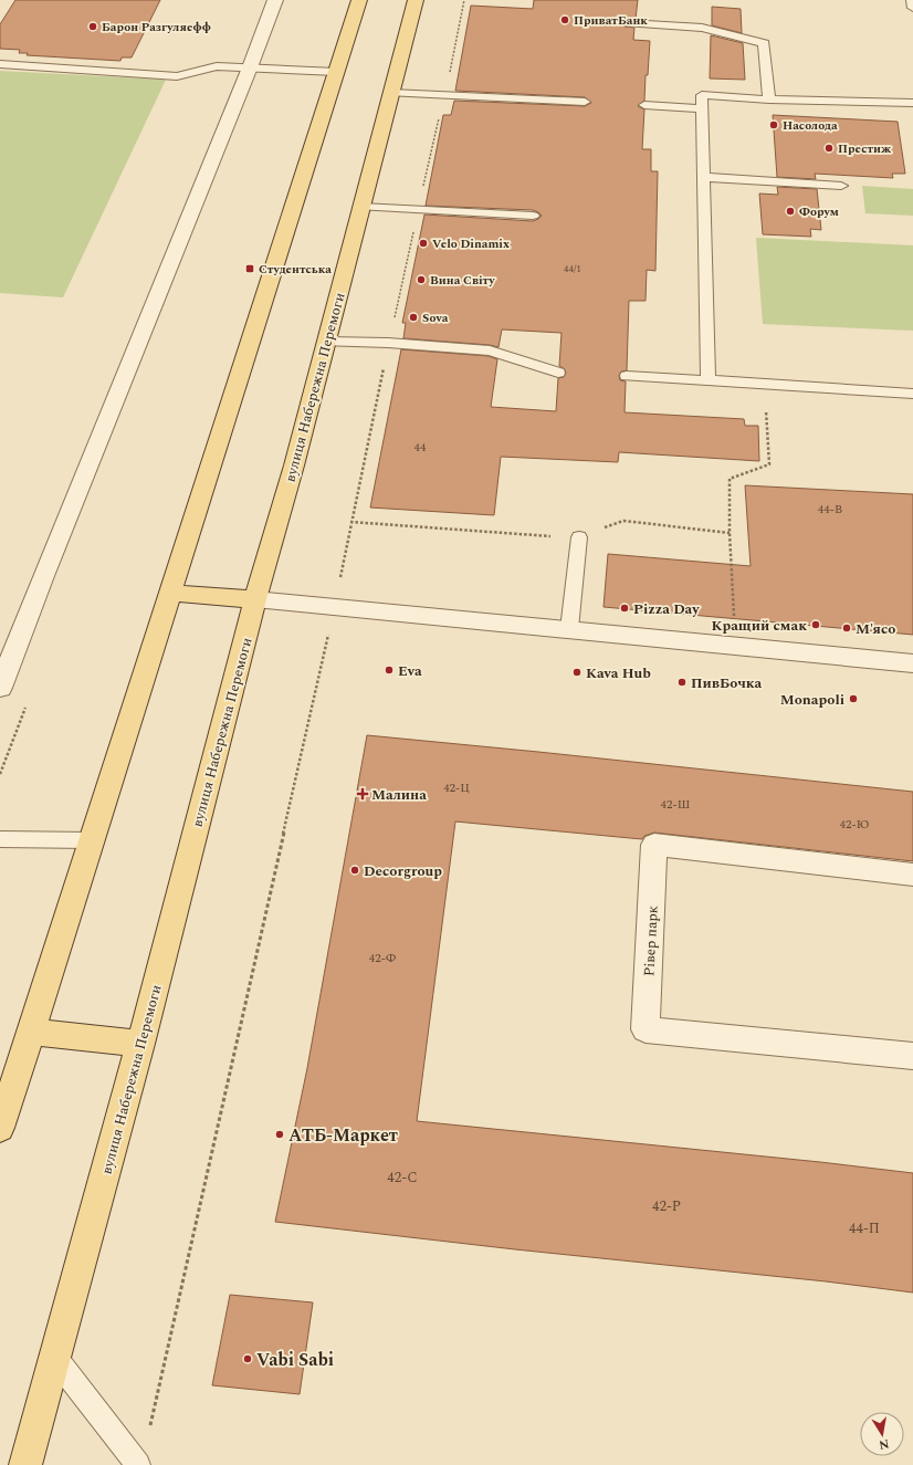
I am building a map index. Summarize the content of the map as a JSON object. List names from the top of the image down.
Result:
{
  "streets": {
    "main road": ["вулиця Набережна Перемоги"],
    "street": ["Рівер парк"]
  },
  "places": {
    "other": [
      "ПриватБанк",
      "Барон Разгуляефф",
      "Насолода",
      "Престиж",
      "Форум",
      "Velo Dinamix",
      "Вина Світу",
      "Sova",
      "Pizza Day",
      "Кращий смак",
      "М'ясо",
      "Eva",
      "Kava Hub",
      "ПивБочка",
      "Monapoli",
      "Decorgroup",
      "АТБ-Маркет",
      "Vabi Sabi"
    ],
    "transit": ["Студентська"],
    "health": ["Малина"]
  },
  "house_numbers": [
    "44/1",
    "44",
    "44-В",
    "42-Ц",
    "42-Ш",
    "42-Ю",
    "42-Ф",
    "42-С",
    "42-Р",
    "44-П"
  ],
  "north": "bottom"
}
